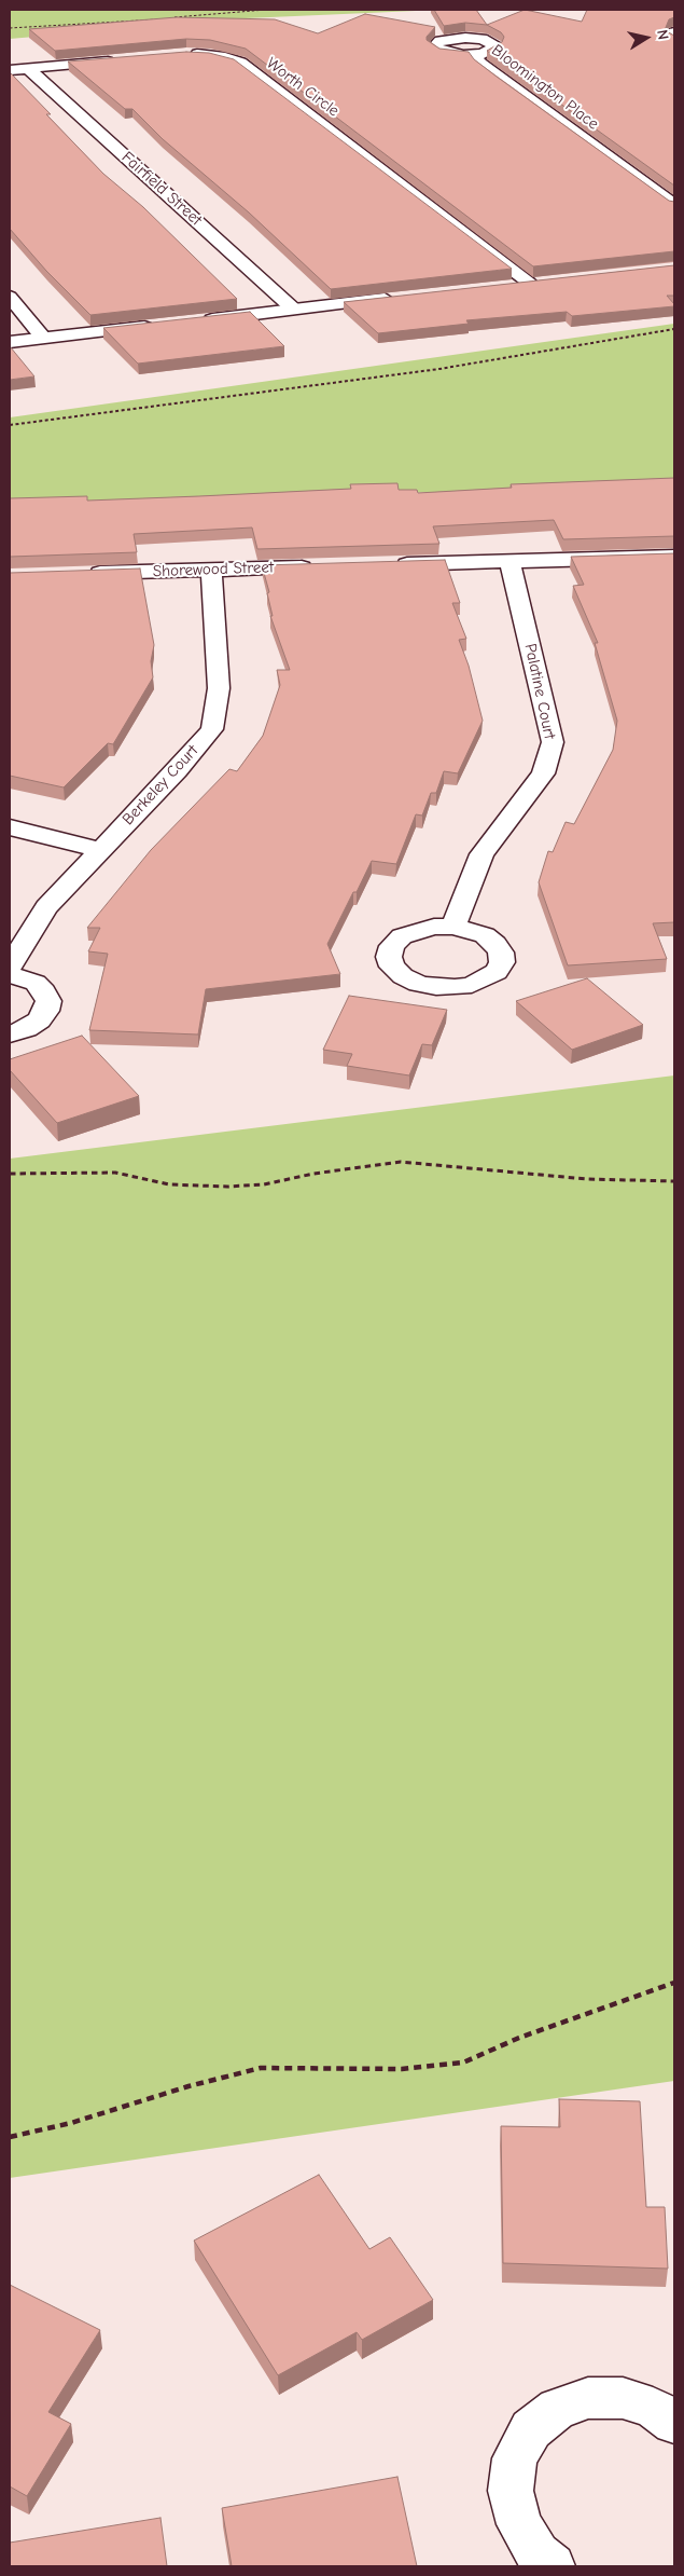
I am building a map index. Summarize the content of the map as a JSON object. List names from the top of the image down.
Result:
{
  "streets": {
    "street": [
      "Worth Circle",
      "Bloomington Place",
      "Fairfield Street",
      "Shorewood Street",
      "Palatine Court",
      "Berkeley Court"
    ]
  },
  "crossings": [
    ["Shorewood Street", "Berkeley Court"]
  ],
  "north": "right"
}
